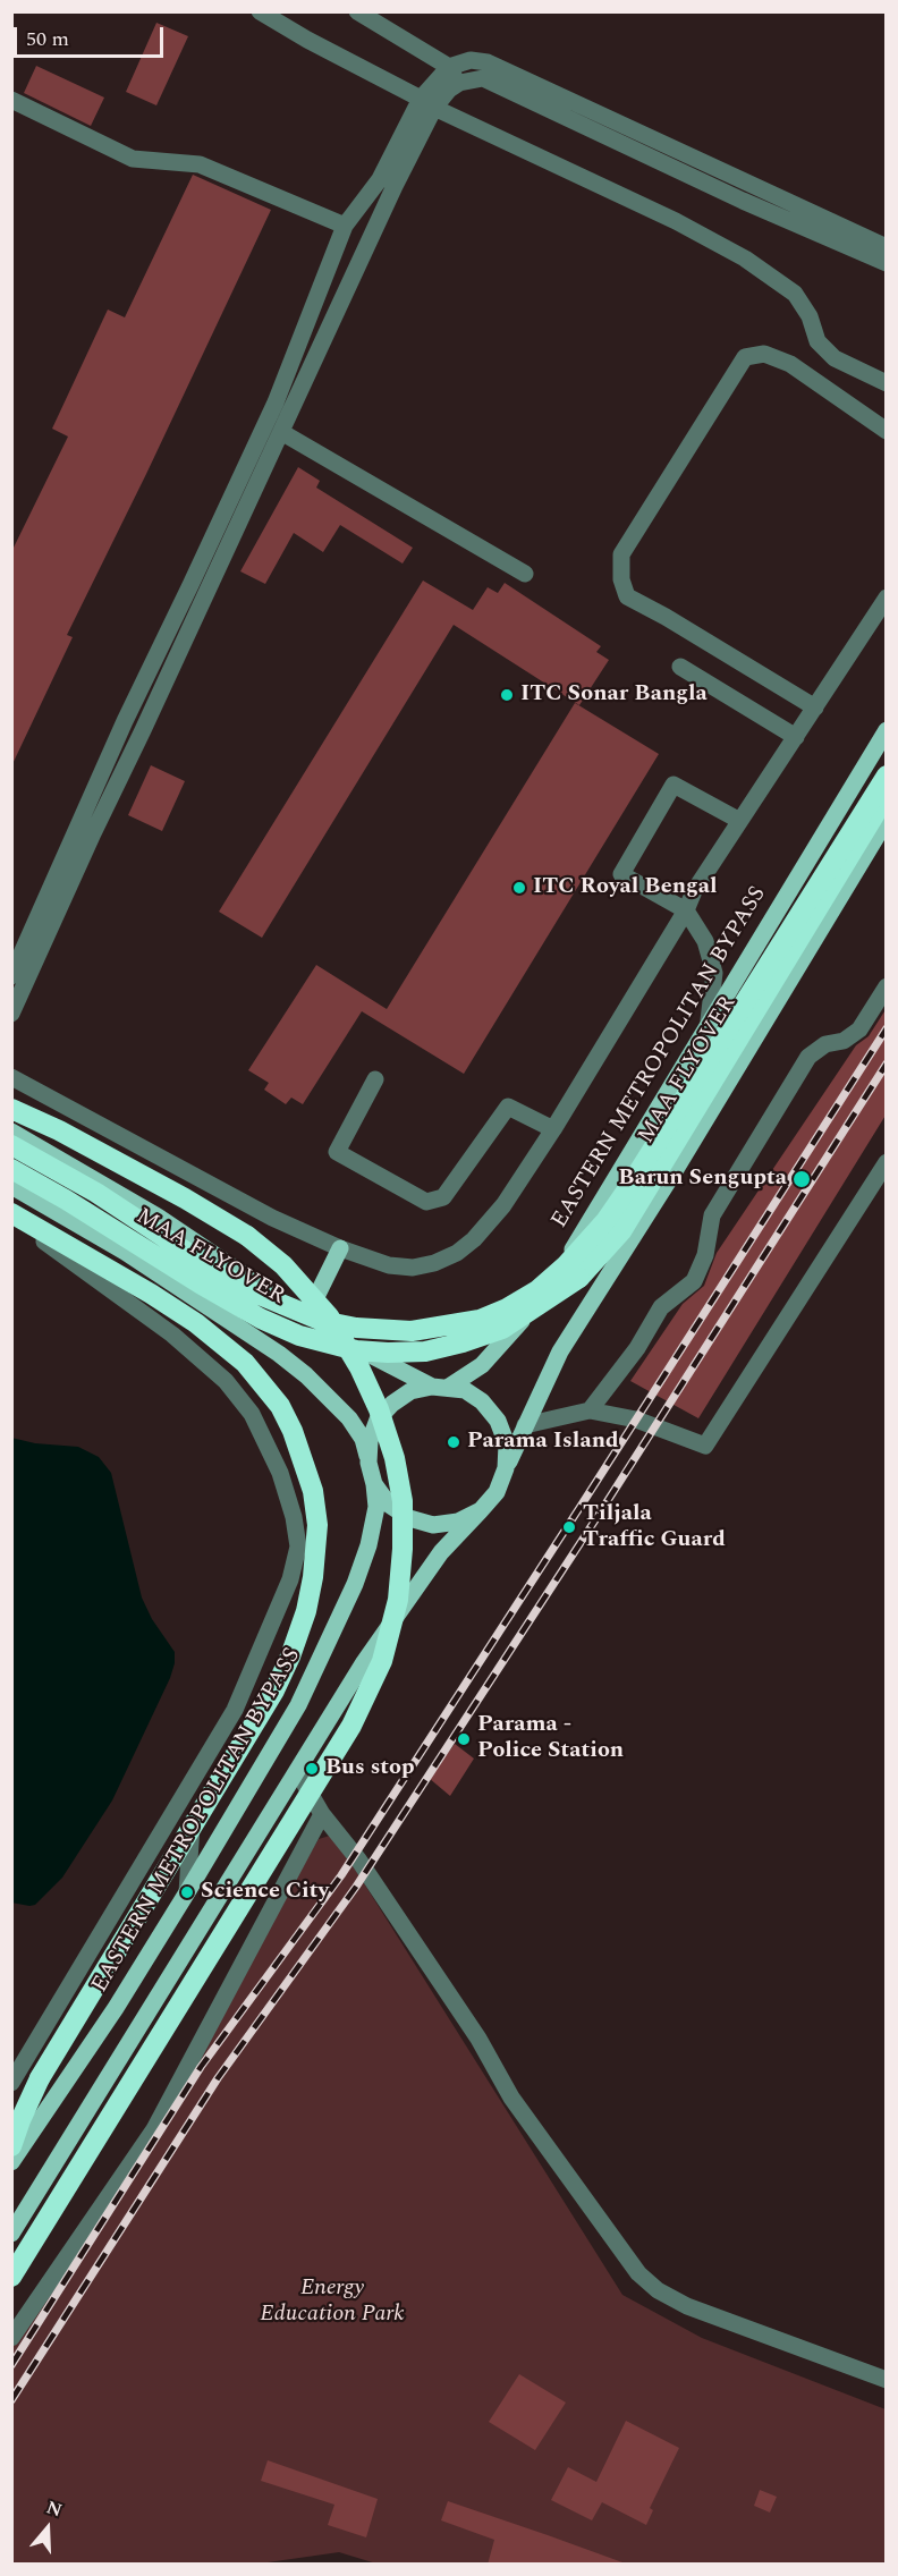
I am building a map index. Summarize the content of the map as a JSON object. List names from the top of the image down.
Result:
{
  "streets": {
    "highway": ["MAA FLYOVER"],
    "main road": ["EASTERN METROPOLITAN BYPASS"]
  },
  "parks": ["Energy Education Park"],
  "places": [
    "ITC Sonar Bangla",
    "ITC Royal Bengal",
    "Barun Sengupta",
    "Parama Island",
    "Tiljala Traffic Guard",
    "Parama - Police Station",
    "Bus stop",
    "Science City"
  ],
  "scale_bar": "50 m",
  "north": "top"
}
